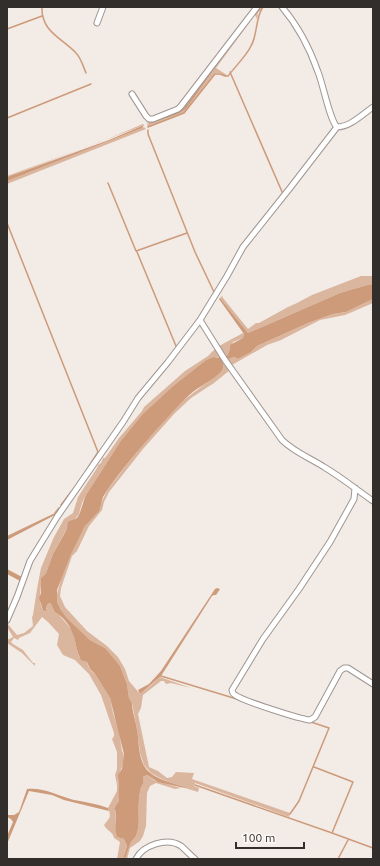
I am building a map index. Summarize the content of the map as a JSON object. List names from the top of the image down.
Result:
{
  "scale_bar": "100 m"
}
